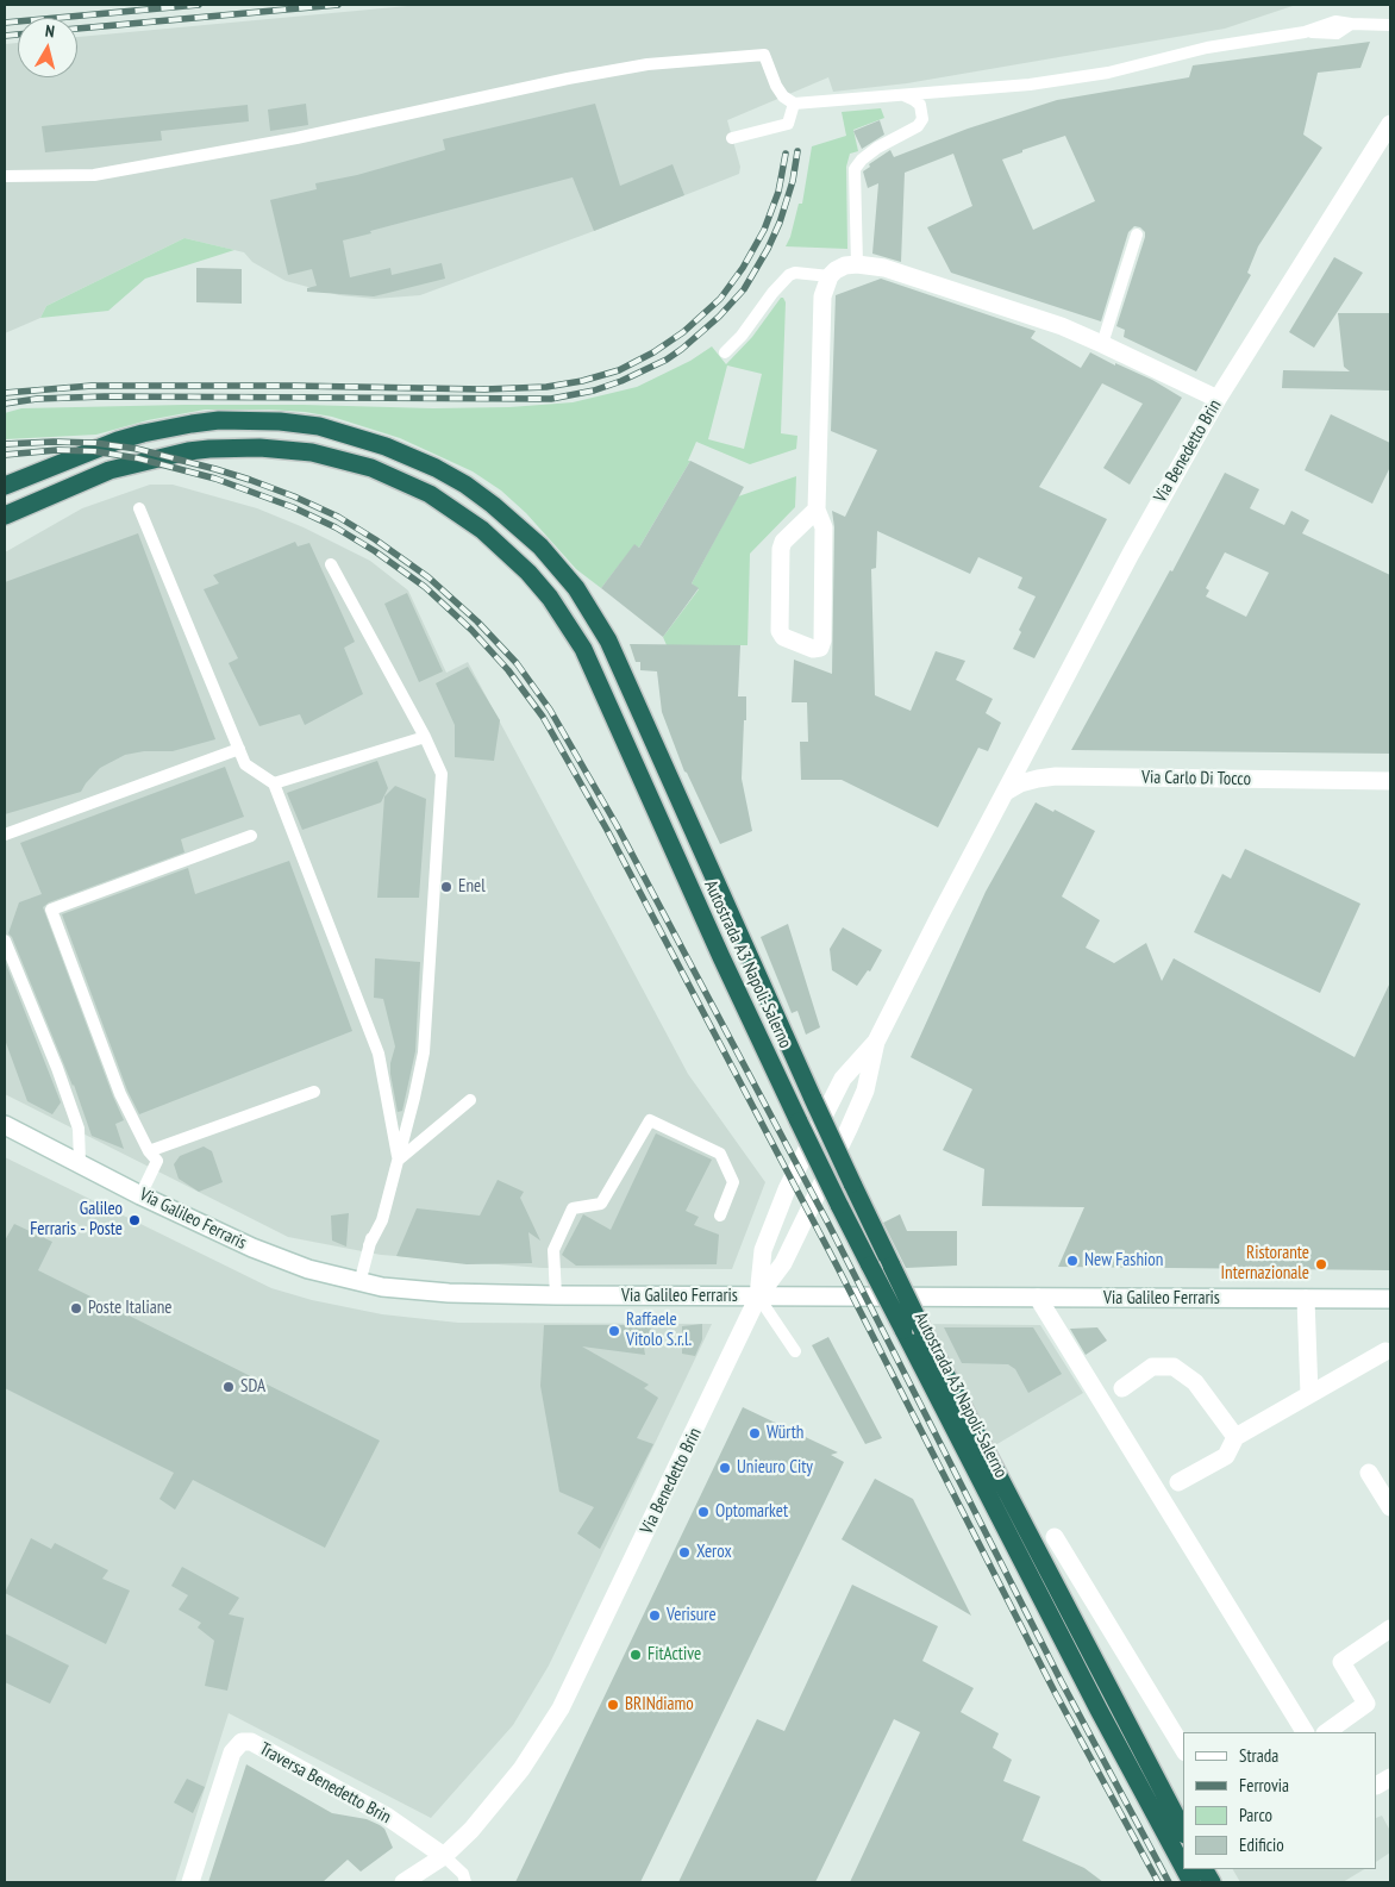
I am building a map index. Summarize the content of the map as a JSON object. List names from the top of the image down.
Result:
{
  "streets": {
    "highway": ["Autostrada A3 Napoli-Salerno"],
    "street": [
      "Via Benedetto Brin",
      "Via Carlo Di Tocco",
      "Via Galileo Ferraris",
      "Traversa Benedetto Brin"
    ]
  },
  "crossings": [
    ["Via Benedetto Brin", "Via Carlo Di Tocco"],
    ["Via Benedetto Brin", "Via Galileo Ferraris"],
    ["Via Benedetto Brin", "Traversa Benedetto Brin"]
  ],
  "places": [
    "Enel",
    "Galileo Ferraris - Poste",
    "New Fashion",
    "Ristorante Internazionale",
    "Poste Italiane",
    "Raffaele Vitolo S.r.l.",
    "SDA",
    "Würth",
    "Unieuro City",
    "Optomarket",
    "Xerox",
    "Verisure",
    "FitActive",
    "BRINdiamo"
  ],
  "legend": [
    "Strada",
    "Ferrovia",
    "Parco",
    "Edificio"
  ],
  "north": "top"
}
